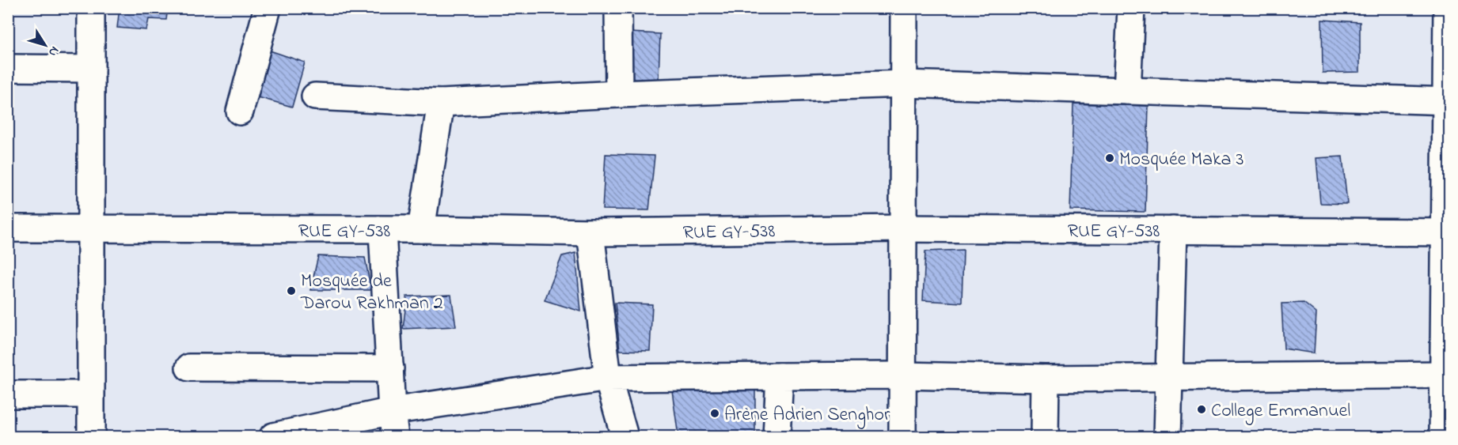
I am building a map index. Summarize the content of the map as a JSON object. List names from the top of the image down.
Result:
{
  "streets": {
    "street": ["RUE GY-538"]
  },
  "places": [
    "Mosquée Maka 3",
    "Mosquée de Darou Rakhman 2",
    "College Emmanuel",
    "Arène Adrien Senghor"
  ],
  "north": "bottom right"
}
